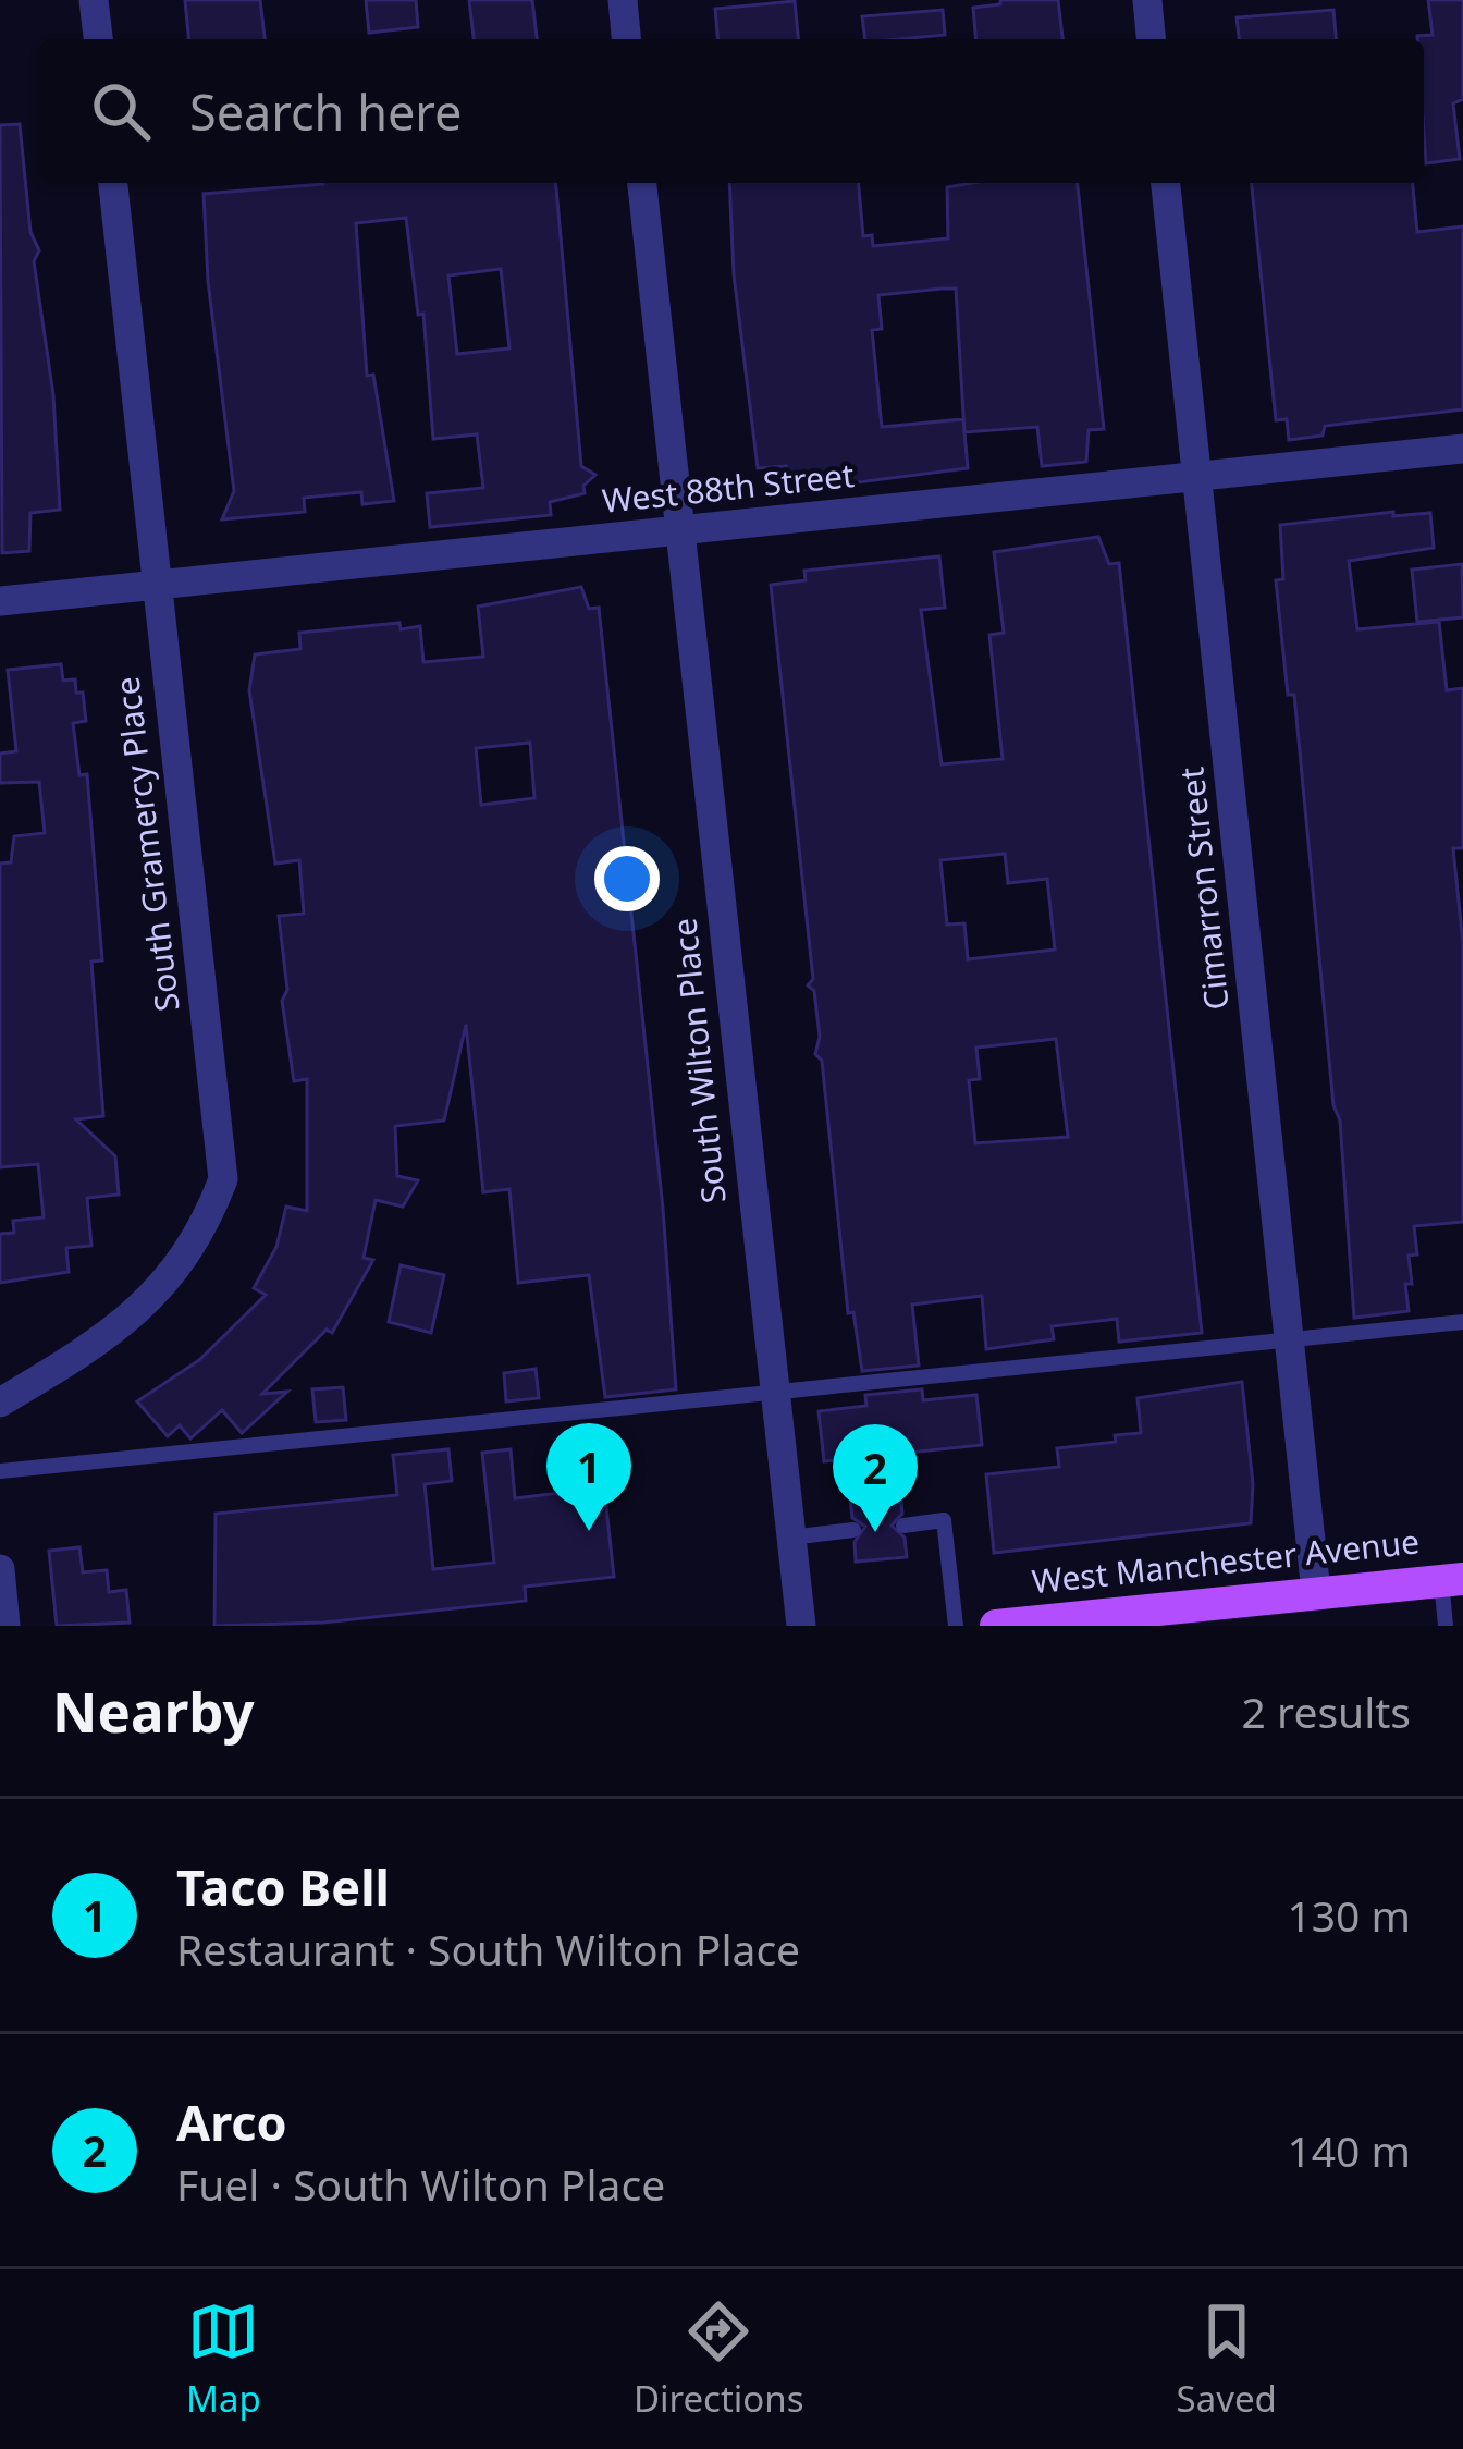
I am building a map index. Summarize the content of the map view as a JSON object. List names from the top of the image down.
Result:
{
  "streets": {
    "main road": ["West Manchester Avenue"],
    "street": [
      "West 88th Street",
      "South Gramercy Place",
      "Cimarron Street",
      "South Wilton Place"
    ]
  },
  "crossings": [
    ["West 88th Street", "South Gramercy Place"],
    ["West 88th Street", "Cimarron Street"],
    ["West 88th Street", "South Wilton Place"],
    ["Cimarron Street", "West Manchester Avenue"]
  ],
  "page": {
    "search": "Search here",
    "pins": ["1", "2"],
    "heading": ["Nearby", "2 results"],
    "list": [
      {
        "mark": "1",
        "name": "Taco Bell",
        "note": "Restaurant · South Wilton Place",
        "value": "130 m"
      },
      {
        "mark": "2",
        "name": "Arco",
        "note": "Fuel · South Wilton Place",
        "value": "140 m"
      }
    ],
    "nav": ["Map", "Directions", "Saved"]
  }
}
